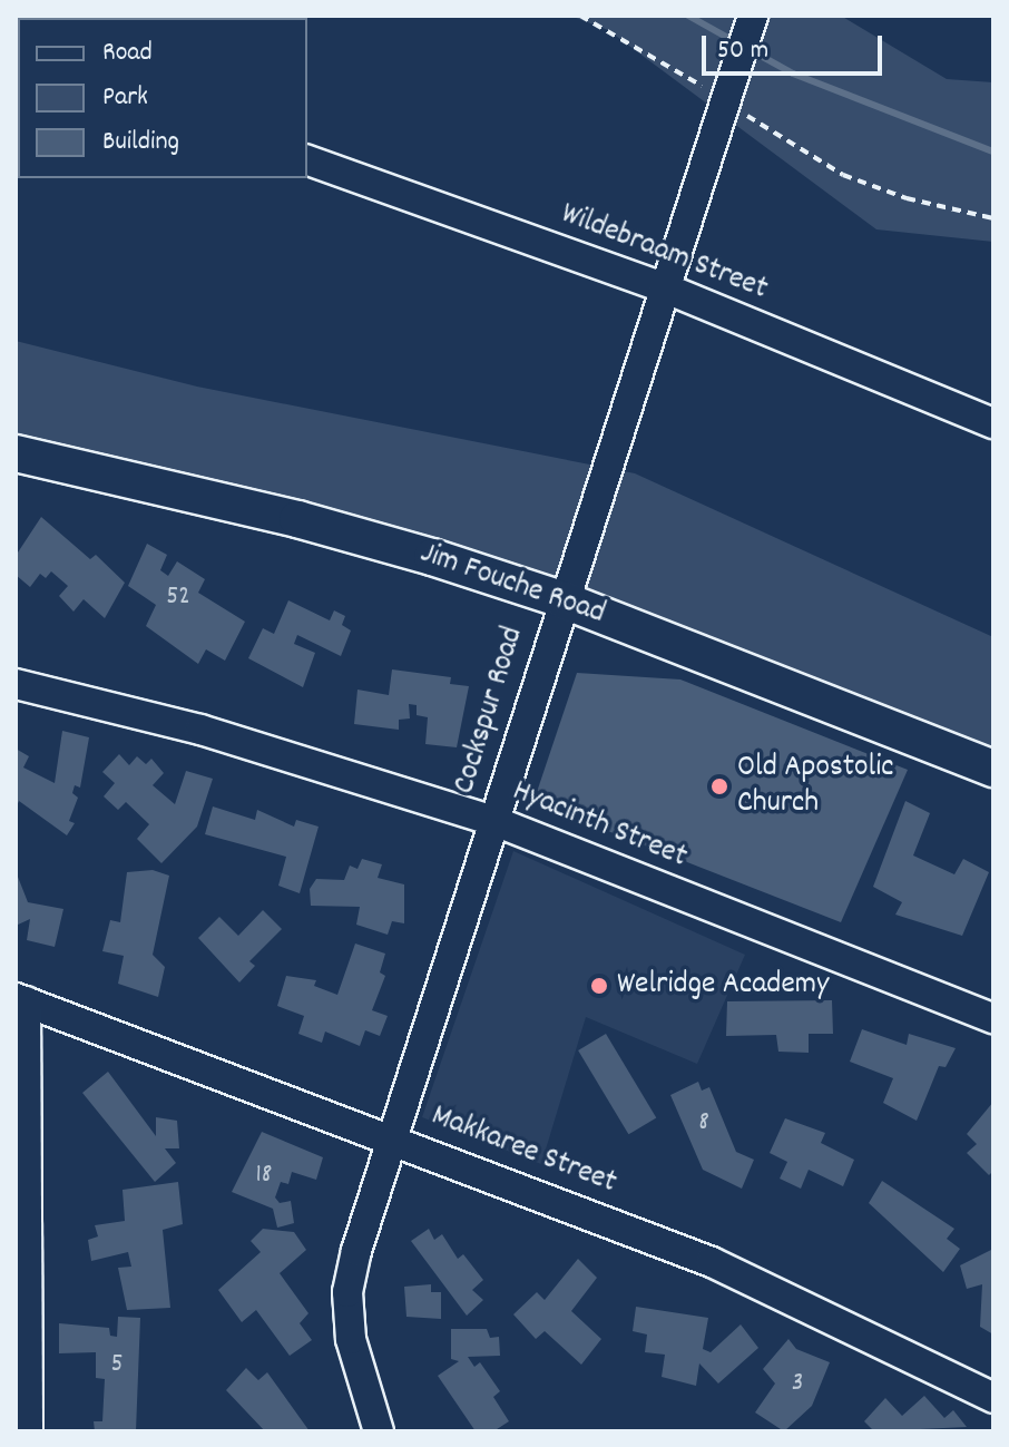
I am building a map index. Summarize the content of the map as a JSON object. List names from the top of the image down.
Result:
{
  "streets": {
    "street": [
      "Wildebraam Street",
      "Jim Fouche Road",
      "Cockspur Road",
      "Hyacinth Street",
      "Makkaree Street"
    ]
  },
  "crossings": [
    ["Wildebraam Street", "Cockspur Road"],
    ["Jim Fouche Road", "Cockspur Road"],
    ["Cockspur Road", "Hyacinth Street"],
    ["Cockspur Road", "Makkaree Street"]
  ],
  "places": ["Old Apostolic Church", "Welridge Academy"],
  "house_numbers": [
    "52",
    "8",
    "18",
    "5",
    "3"
  ],
  "legend": ["Road", "Park", "Building"],
  "scale_bar": "50 m"
}
